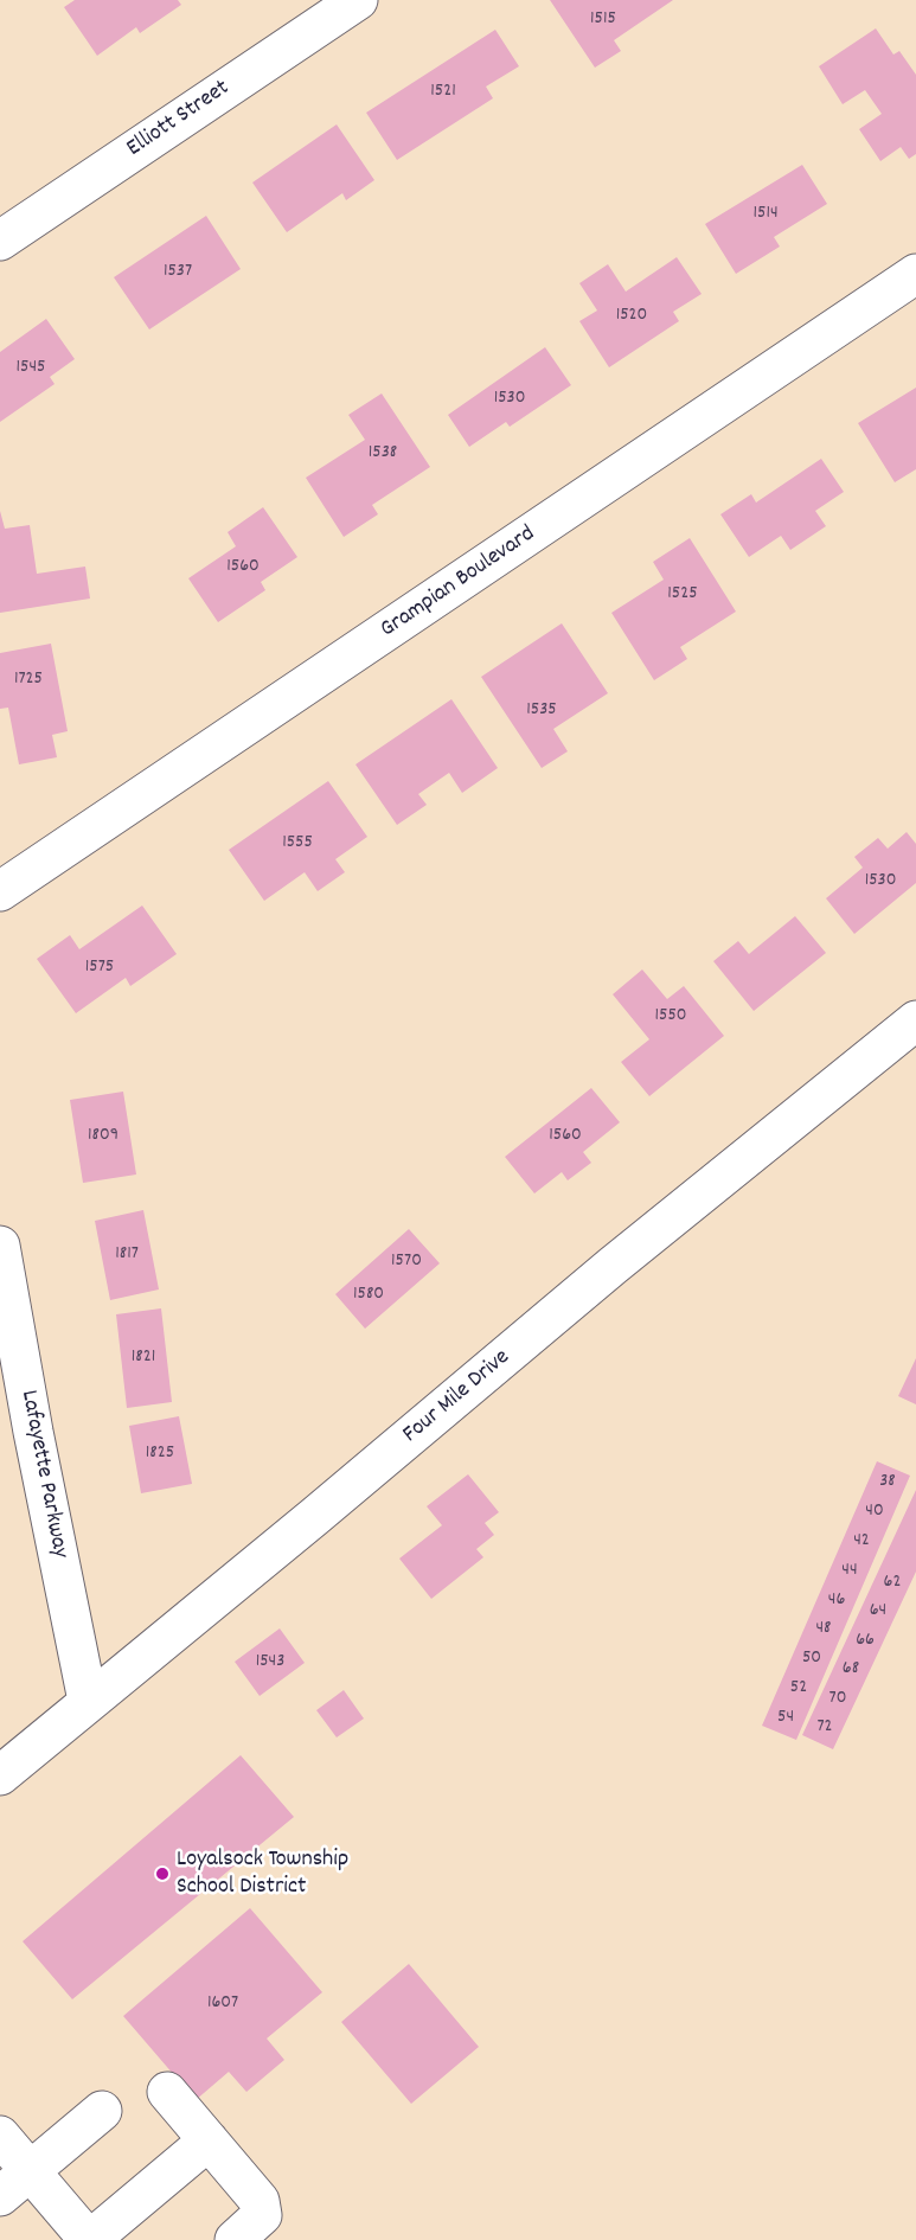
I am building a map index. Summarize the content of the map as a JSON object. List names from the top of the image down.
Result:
{
  "streets": {
    "street": [
      "Elliott Street",
      "Grampian Boulevard",
      "Four Mile Drive",
      "Lafayette Parkway"
    ]
  },
  "crossings": [
    ["Four Mile Drive", "Lafayette Parkway"]
  ],
  "places": ["Loyalsock Township School District"],
  "house_numbers": [
    "1515",
    "1521",
    "1514",
    "1537",
    "1520",
    "1545",
    "1530",
    "1538",
    "1560",
    "1525",
    "1725",
    "1535",
    "1555",
    "1530",
    "1575",
    "1550",
    "1809",
    "1560",
    "1817",
    "1570",
    "1580",
    "1821",
    "1825",
    "38",
    "40",
    "42",
    "44",
    "62",
    "46",
    "64",
    "48",
    "66",
    "50",
    "1543",
    "68",
    "52",
    "70",
    "54",
    "72",
    "1607"
  ]
}
